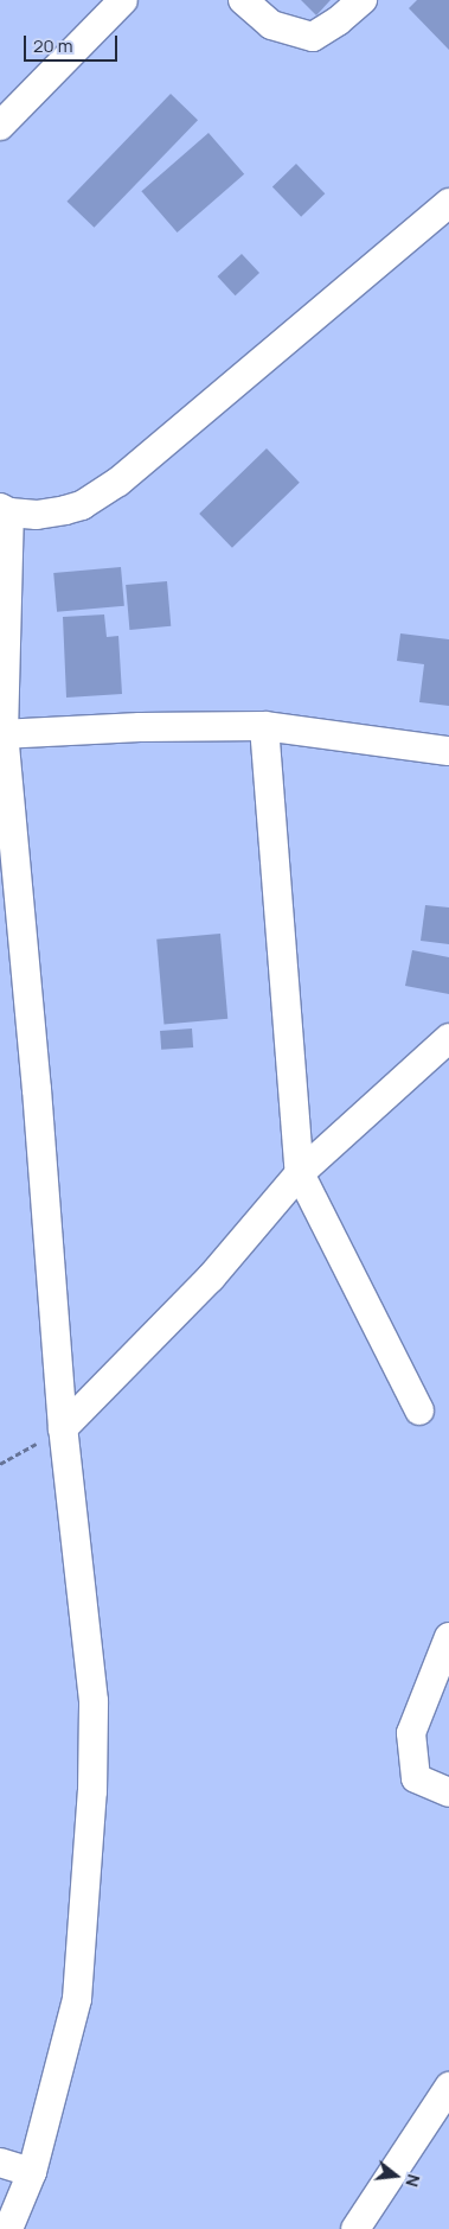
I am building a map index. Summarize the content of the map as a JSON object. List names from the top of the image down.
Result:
{
  "scale_bar": "20 m",
  "north": "right"
}
